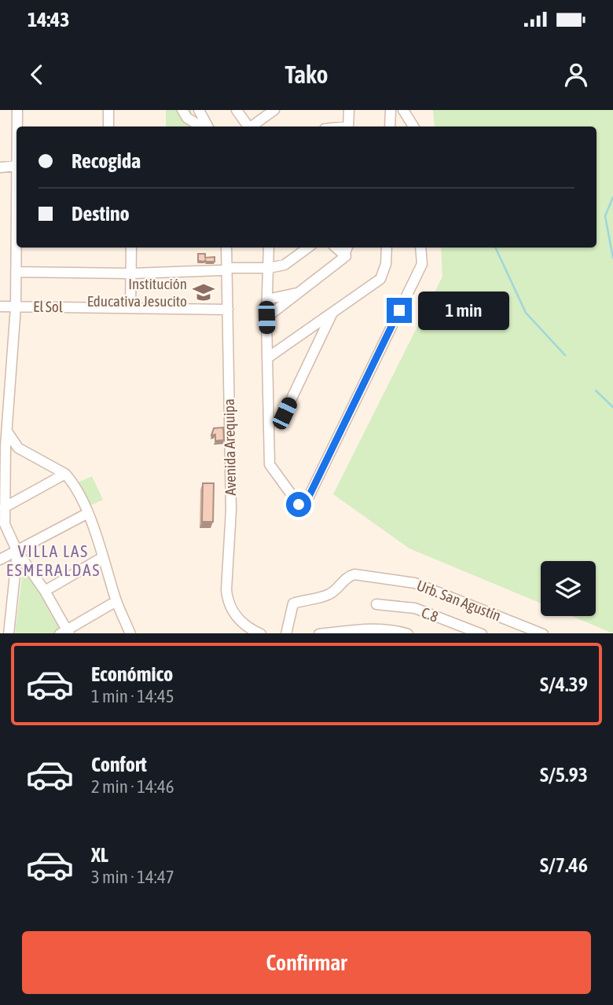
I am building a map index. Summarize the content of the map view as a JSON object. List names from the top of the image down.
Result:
{
  "streets": {
    "street": [
      "El Sol",
      "Avenida Arequipa",
      "Urb. San Agustín",
      "C.8"
    ]
  },
  "crossings": [
    ["El Sol", "Avenida Arequipa"]
  ],
  "districts": ["VILLA LAS ESMERALDAS"],
  "places": {
    "school or university": ["Institución Educativa Jesucito"]
  },
  "page": {
    "status": "14:43",
    "header": "Tako",
    "banner": ["Recogida", "Destino"],
    "bubble": "1 min",
    "list": [
      {
        "name": "Económico",
        "note": "1 min · 14:45",
        "value": "S/4.39"
      },
      {
        "name": "Confort",
        "note": "2 min · 14:46",
        "value": "S/5.93"
      },
      {
        "name": "XL",
        "note": "3 min · 14:47",
        "value": "S/7.46"
      }
    ],
    "buttons": "Confirmar"
  }
}
